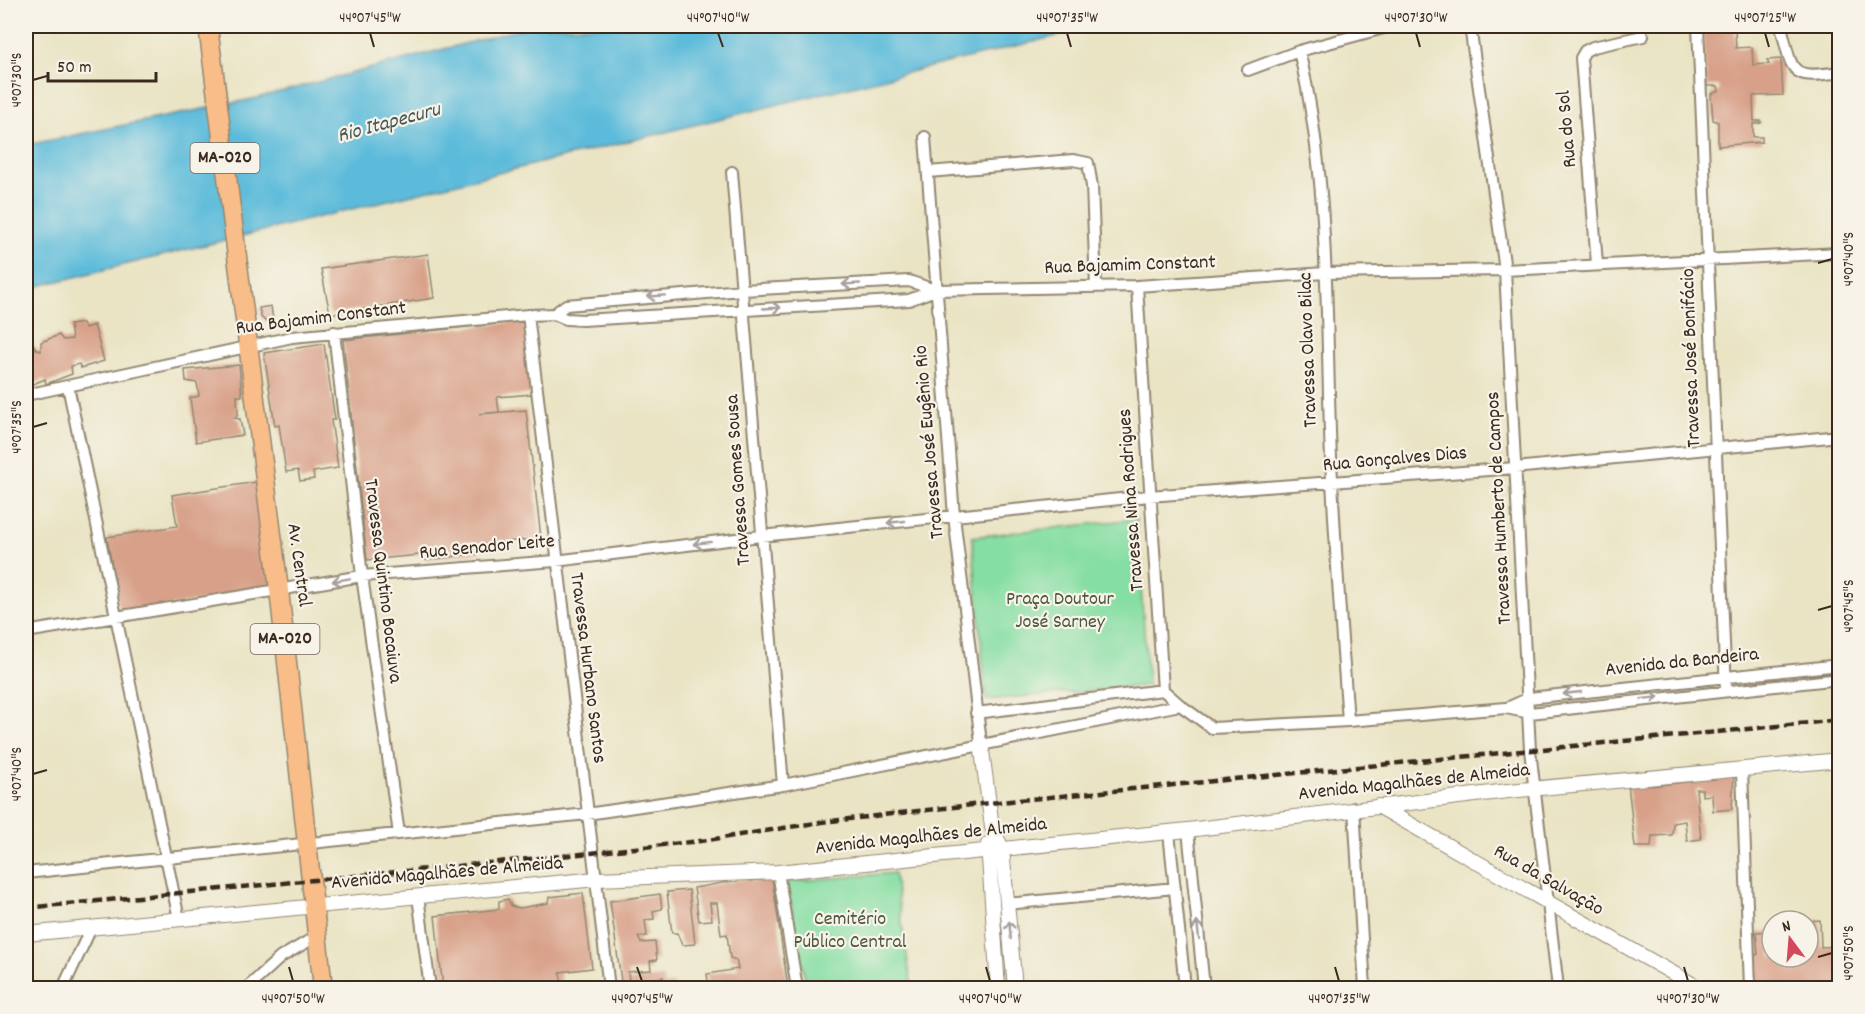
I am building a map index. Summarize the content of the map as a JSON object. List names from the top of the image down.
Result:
{
  "streets": {
    "main road": ["MA-020", "Av. Central"],
    "street": [
      "Rua do Sol",
      "Rua Bajamim Constant",
      "Travessa Olavo Bilac",
      "Travessa José Bonifácio",
      "Travessa José Eugênio Rio",
      "Rua Gonçalves Dias",
      "Travessa Gomes Sousa",
      "Travessa Nina Rodrigues",
      "Travessa Humberto de Campos",
      "Rua Senador Leite",
      "Travessa Quintino Bocaiuva",
      "Avenida da Bandeira",
      "Travessa Hurbano Santos",
      "Avenida Magalhães de Almeida",
      "Rua da Salvação"
    ]
  },
  "crossings": [
    ["Rua Bajamim Constant", "Travessa Olavo Bilac"],
    ["Rua Bajamim Constant", "Travessa José Eugênio Rio"],
    ["Rua Bajamim Constant", "Travessa Gomes Sousa"],
    ["Rua Bajamim Constant", "Travessa Nina Rodrigues"],
    ["Rua Bajamim Constant", "Av. Central"],
    ["Rua Bajamim Constant", "Travessa Quintino Bocaiuva"],
    ["Rua Bajamim Constant", "Travessa Hurbano Santos"],
    ["Travessa Olavo Bilac", "Rua Gonçalves Dias"],
    ["Travessa José Bonifácio", "Rua Gonçalves Dias"],
    ["Travessa José Bonifácio", "Avenida da Bandeira"],
    ["Travessa José Eugênio Rio", "Rua Gonçalves Dias"],
    ["Travessa José Eugênio Rio", "Rua Senador Leite"],
    ["Rua Gonçalves Dias", "Travessa Nina Rodrigues"],
    ["Rua Gonçalves Dias", "Travessa Humberto de Campos"],
    ["Rua Gonçalves Dias", "Rua Senador Leite"],
    ["Travessa Gomes Sousa", "Rua Senador Leite"],
    ["Travessa Humberto de Campos", "Avenida da Bandeira"],
    ["Travessa Humberto de Campos", "Avenida Magalhães de Almeida"],
    ["Travessa Humberto de Campos", "Rua da Salvação"],
    ["Rua Senador Leite", "Av. Central"],
    ["Rua Senador Leite", "Travessa Quintino Bocaiuva"],
    ["Rua Senador Leite", "Travessa Hurbano Santos"],
    ["Av. Central", "Avenida Magalhães de Almeida"],
    ["Travessa Hurbano Santos", "Avenida Magalhães de Almeida"],
    ["Avenida Magalhães de Almeida", "Rua da Salvação"]
  ],
  "one_way": ["Rua Senador Leite"],
  "water": ["Rio Itapecuru"],
  "parks": ["Praça Doutour José Sarney", "Cemitério Público Central"],
  "scale_bar": "50 m",
  "north": "top",
  "coordinates": [
    "44°07'45\"W",
    "44°07'40\"W",
    "44°07'35\"W",
    "44°07'30\"W",
    "44°07'25\"W",
    "4°07'30\"S",
    "4°07'40\"S",
    "4°07'35\"S",
    "4°07'45\"S",
    "4°07'50\"S",
    "44°07'50\"W"
  ]
}
